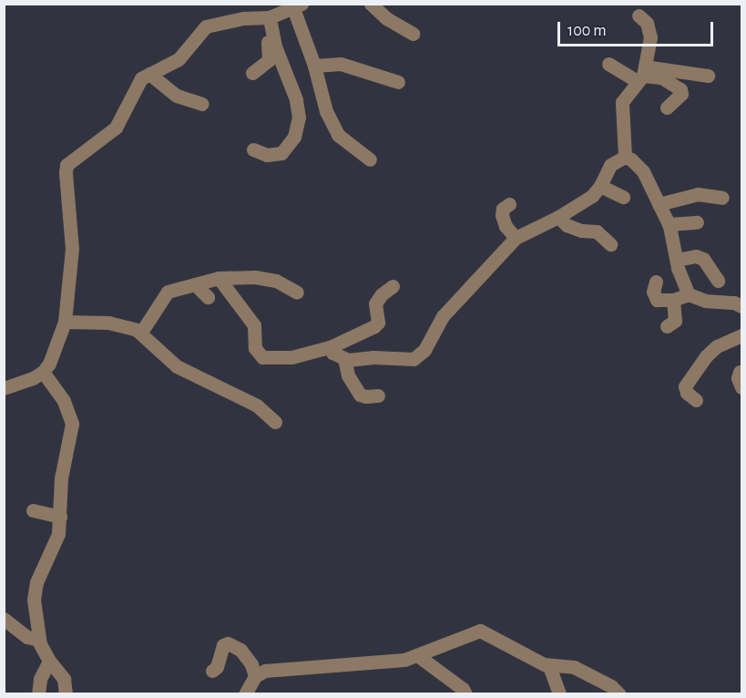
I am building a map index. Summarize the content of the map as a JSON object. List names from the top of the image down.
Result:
{
  "scale_bar": "100 m"
}
